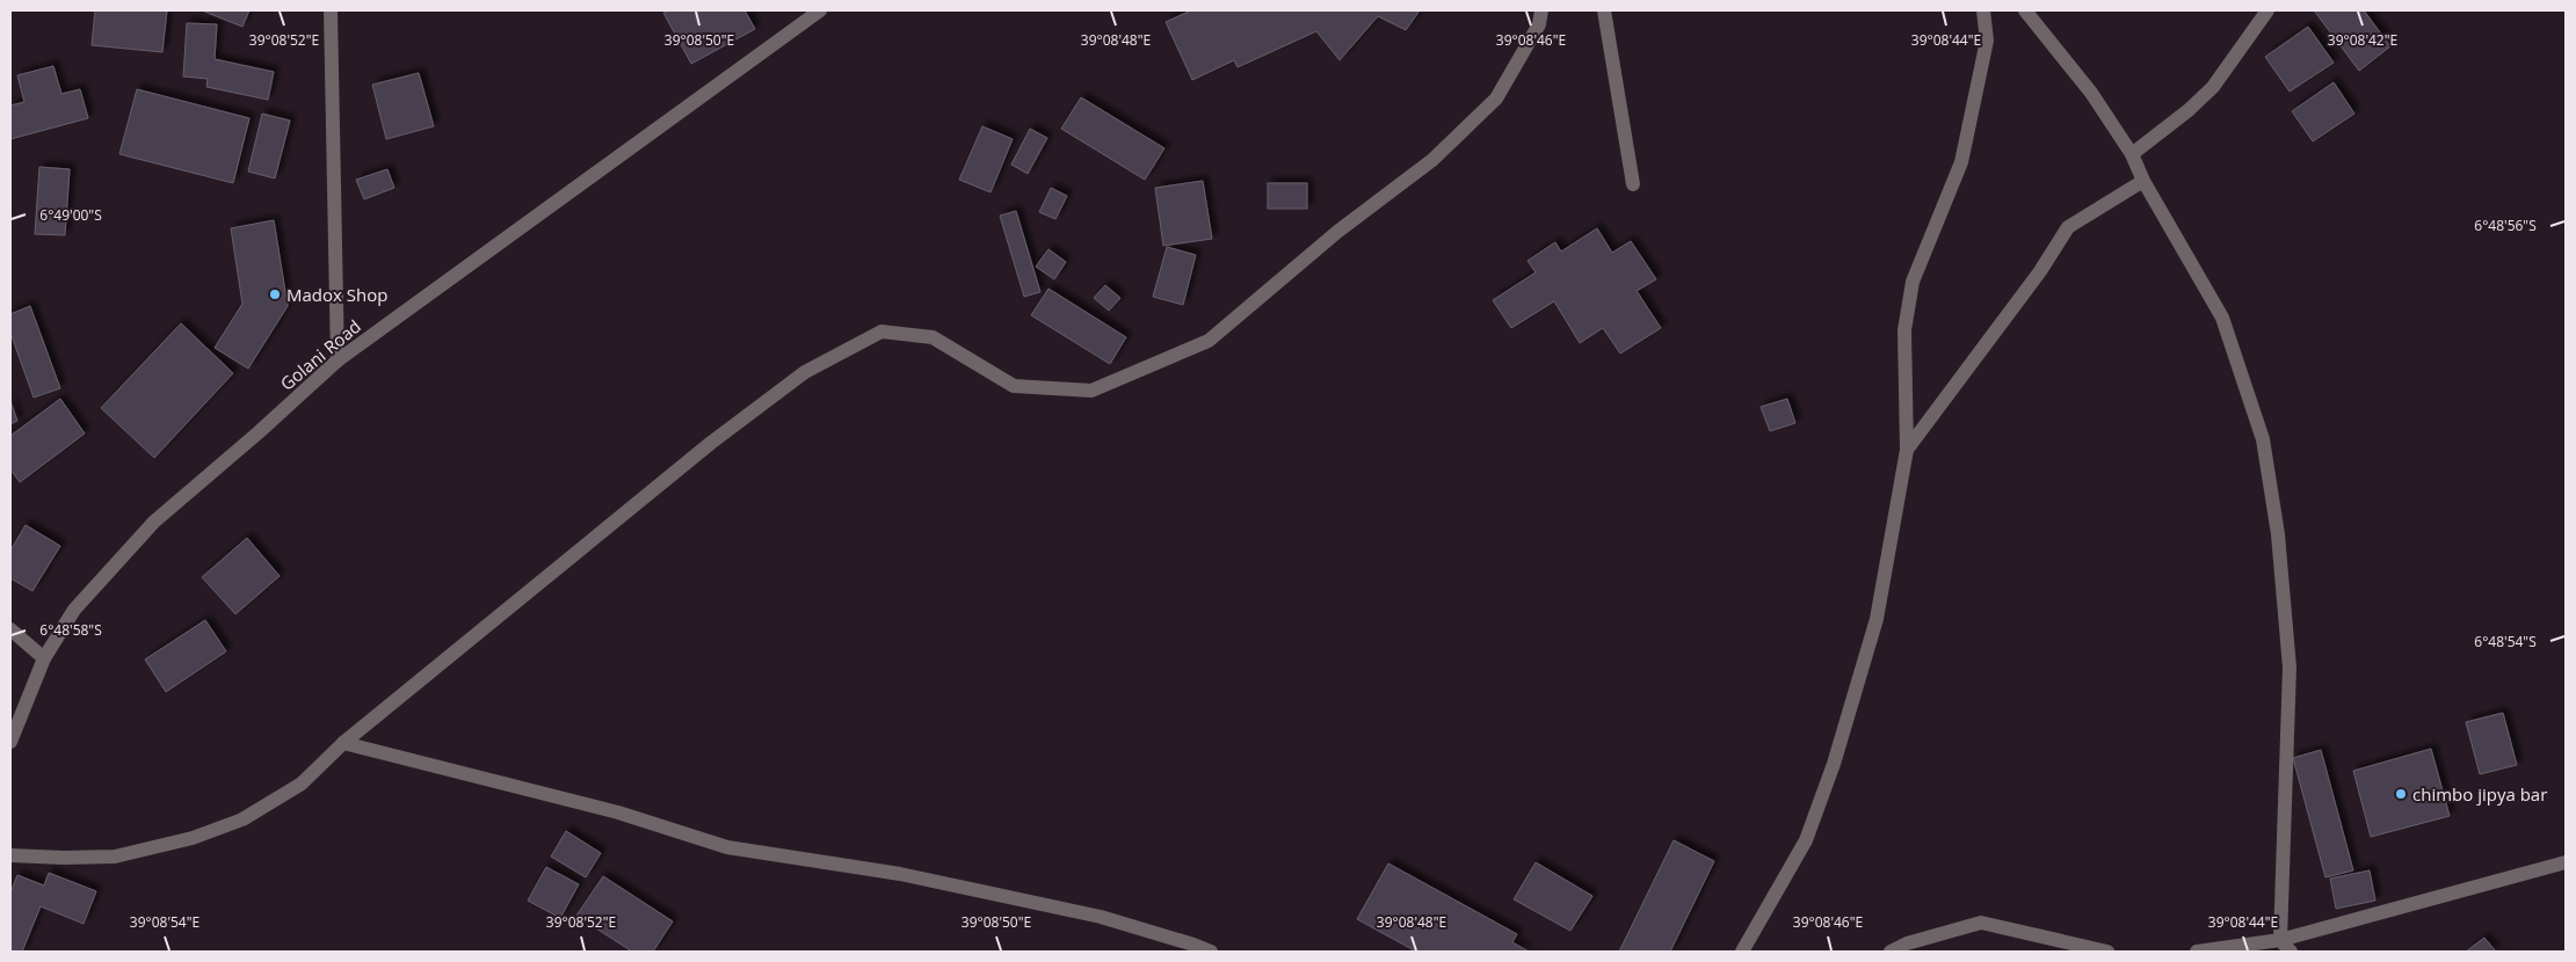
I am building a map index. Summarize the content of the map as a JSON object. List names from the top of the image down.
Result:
{
  "streets": {
    "street": ["Golani Road"]
  },
  "places": ["Madox Shop", "chimbo jipya bar"],
  "coordinates": [
    "39°08'52\"E",
    "39°08'50\"E",
    "39°08'48\"E",
    "39°08'46\"E",
    "39°08'44\"E",
    "39°08'42\"E",
    "6°49'00\"S",
    "6°48'56\"S",
    "6°48'58\"S",
    "6°48'54\"S",
    "39°08'54\"E"
  ]
}
